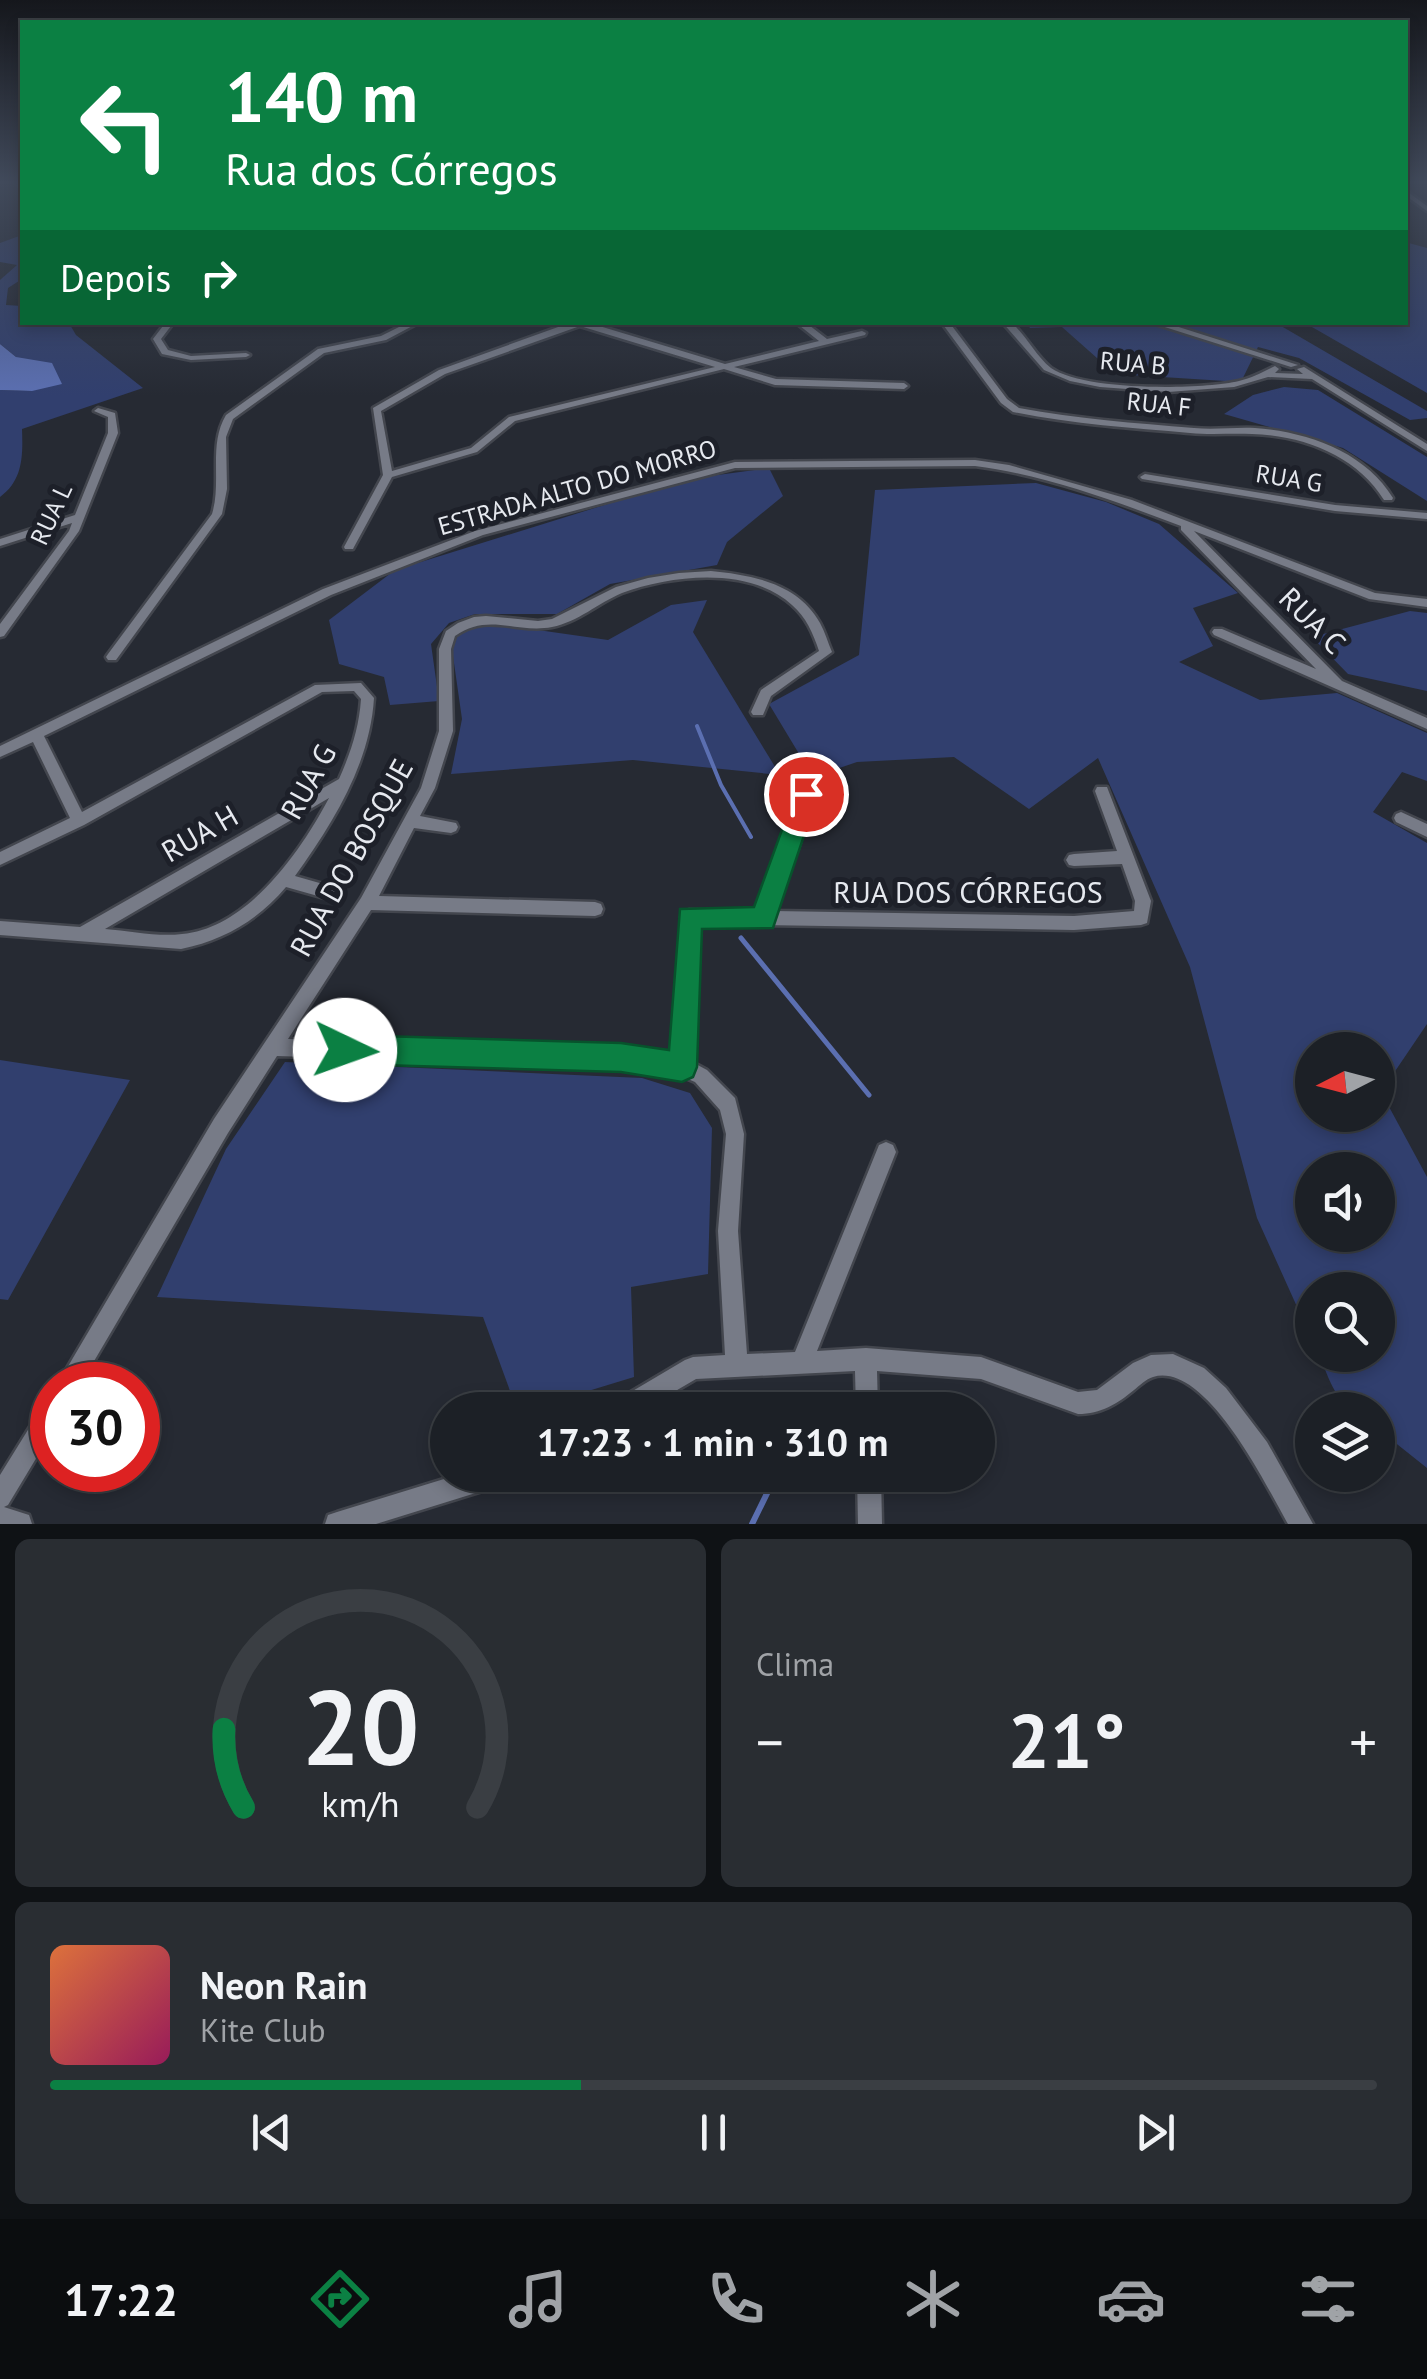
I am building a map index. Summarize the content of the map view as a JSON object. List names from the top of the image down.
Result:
{
  "streets": {
    "street": [
      "RUA B",
      "RUA F",
      "RUA G",
      "ESTRADA ALTO DO MORRO",
      "RUA L",
      "RUA C",
      "RUA H",
      "RUA DO BOSQUE",
      "RUA DOS CÓRREGOS"
    ]
  },
  "crossings": [
    ["RUA G", "RUA H"],
    ["ESTRADA ALTO DO MORRO", "RUA C"]
  ],
  "north": "left",
  "page": {
    "turn": ["140 m", "Rua dos Córregos"],
    "then": "Depois",
    "limit": "30",
    "trip": "17:23 · 1 min · 310 m",
    "tile": "Clima",
    "heat": ["−", "21°", "+"],
    "song": ["Neon Rain", "Kite Club"],
    "tabs": "17:22",
    "gauge": ["20", "km/h"]
  }
}
